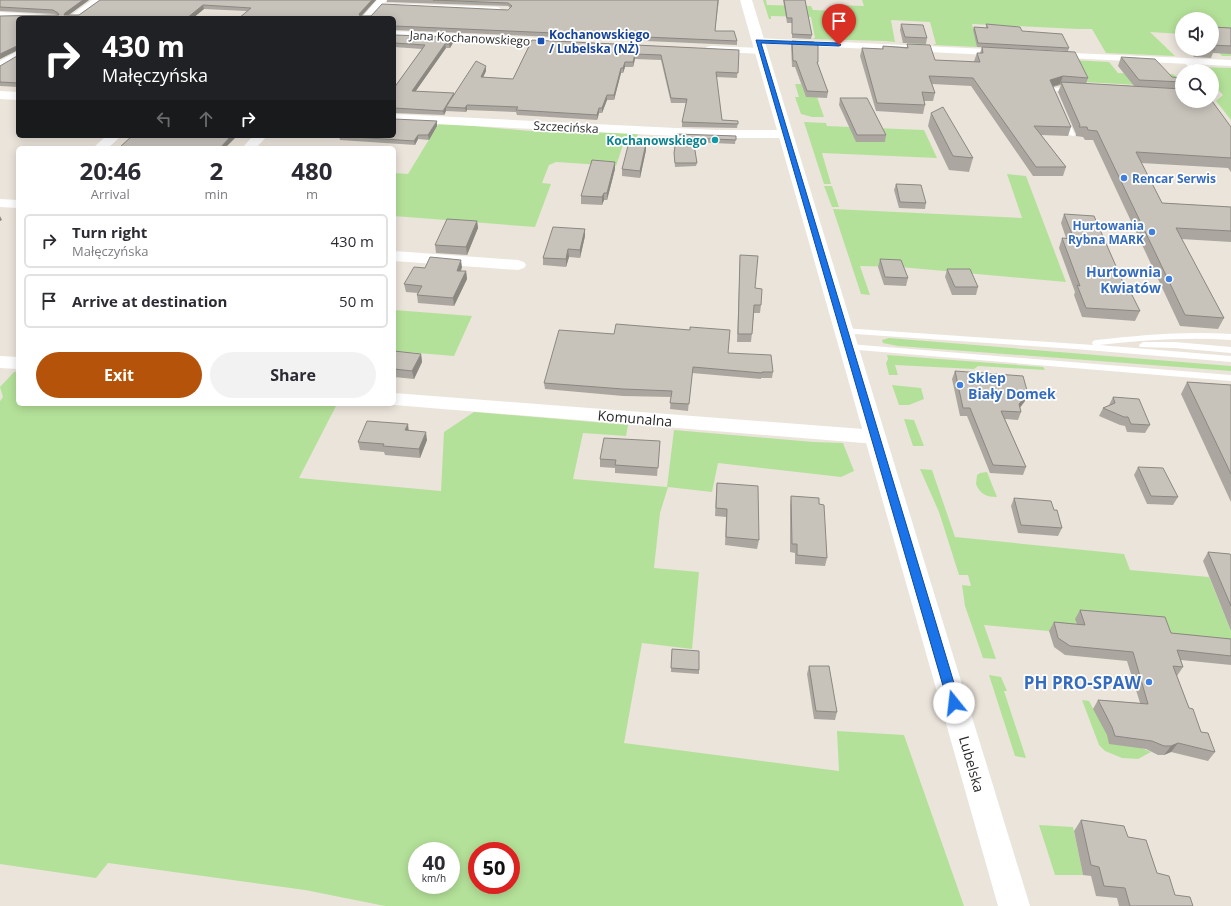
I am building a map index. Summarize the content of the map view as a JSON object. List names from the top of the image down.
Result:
{
  "streets": {
    "main road": ["Lubelska"],
    "street": ["Jana Kochanowskiego", "Szczecińska", "Komunalna"]
  },
  "crossings": [
    ["Szczecińska", "Lubelska"],
    ["Komunalna", "Lubelska"]
  ],
  "places": {
    "transit": ["Kochanowskiego / Lubelska (NŻ)"],
    "other": [
      "Kochanowskiego",
      "Rencar Serwis",
      "Hurtowania Rybna MARK",
      "Hurtownia Kwiatów",
      "Sklep Biały Domek",
      "PH PRO-SPAW"
    ]
  },
  "page": {
    "turn": ["430 m", "Małęczyńska"],
    "eta": [
      "20:46",
      "Arrival",
      "2",
      "min",
      "480",
      "m"
    ],
    "list": [
      {
        "name": "Turn right",
        "note": "Małęczyńska",
        "value": "430 m"
      },
      {
        "name": "Arrive at destination",
        "value": "50 m"
      }
    ],
    "buttons": ["Exit", "Share"],
    "speed": "40 km/h",
    "limit": "50"
  }
}
